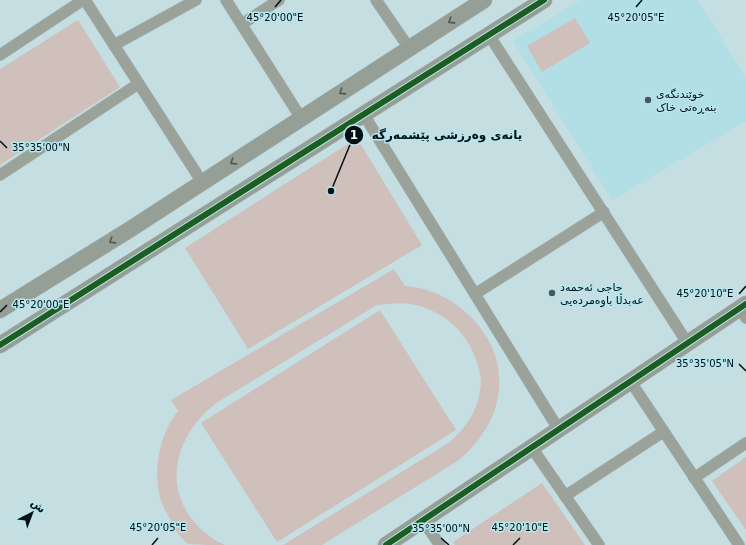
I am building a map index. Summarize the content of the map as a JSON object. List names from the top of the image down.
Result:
{
  "places": ["خوێندنگەی بنەڕەتی خاک", "یانەی وەرزشی پێشمەرگە", "حاجی ئەحمەد عەبدڵا باوەمردەیی"],
  "north": "top right",
  "coordinates": [
    "45°20'00\"E",
    "45°20'05\"E",
    "35°35'00\"N",
    "45°20'10\"E",
    "35°35'05\"N"
  ]
}
